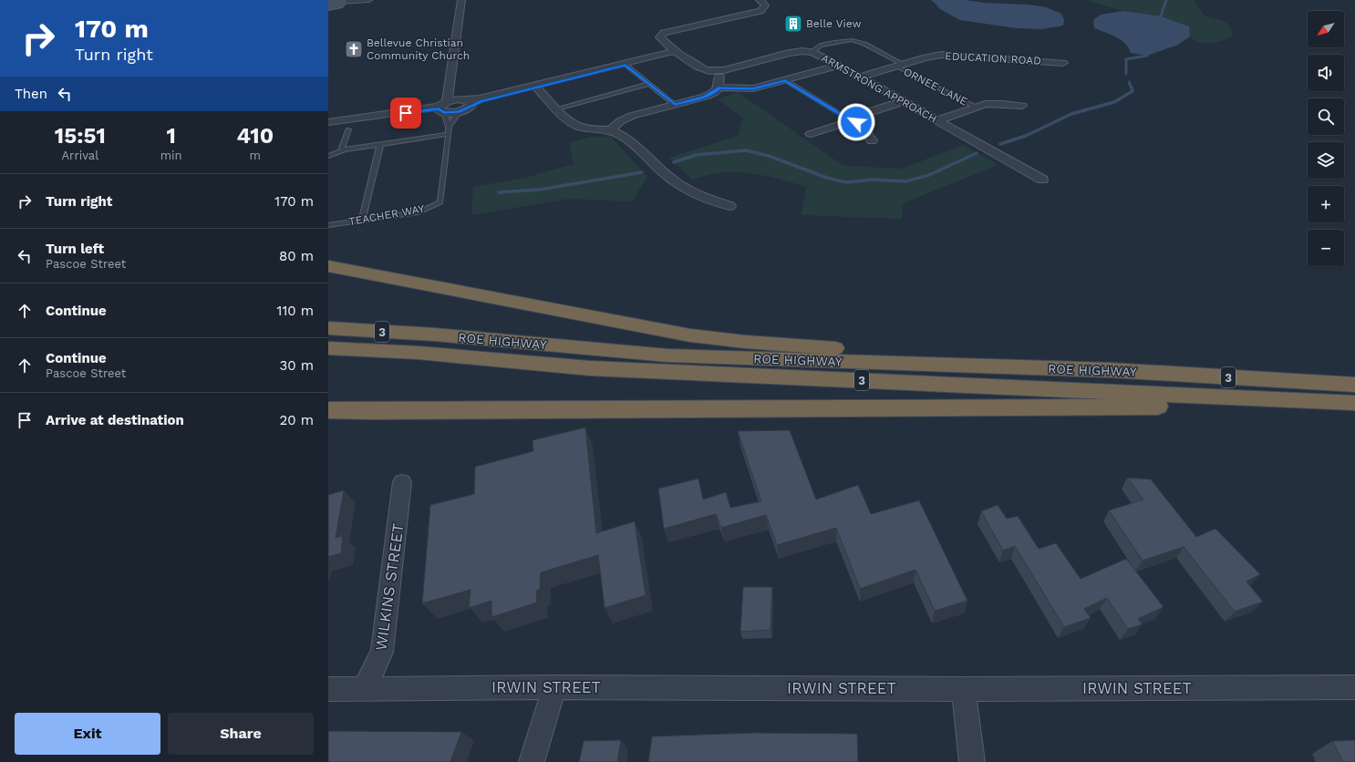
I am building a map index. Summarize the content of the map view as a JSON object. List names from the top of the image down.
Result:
{
  "streets": {
    "highway": ["3", "ROE HIGHWAY"],
    "street": [
      "EDUCATION ROAD",
      "ARMSTRONG APPROACH",
      "WILKINS STREET",
      "IRWIN STREET"
    ],
    "lane": ["ORNEE LANE", "TEACHER WAY"]
  },
  "crossings": [
    ["EDUCATION ROAD", "ORNEE LANE"],
    ["EDUCATION ROAD", "ARMSTRONG APPROACH"],
    ["ORNEE LANE", "ARMSTRONG APPROACH"],
    ["WILKINS STREET", "IRWIN STREET"]
  ],
  "places": {
    "building": ["Belle View"],
    "church": ["Bellevue Christian Community Church"]
  },
  "north": "bottom left",
  "page": {
    "turn": ["170 m", "Turn right"],
    "map_buttons": ["+", "−"],
    "then": "Then",
    "eta": [
      "15:51",
      "Arrival",
      "1",
      "min",
      "410",
      "m"
    ],
    "list": [
      {
        "name": "Turn right",
        "value": "170 m"
      },
      {
        "name": "Turn left",
        "note": "Pascoe Street",
        "value": "80 m"
      },
      {
        "name": "Continue",
        "value": "110 m"
      },
      {
        "name": "Continue",
        "note": "Pascoe Street",
        "value": "30 m"
      },
      {
        "name": "Arrive at destination",
        "value": "20 m"
      }
    ],
    "buttons": ["Exit", "Share"]
  }
}
